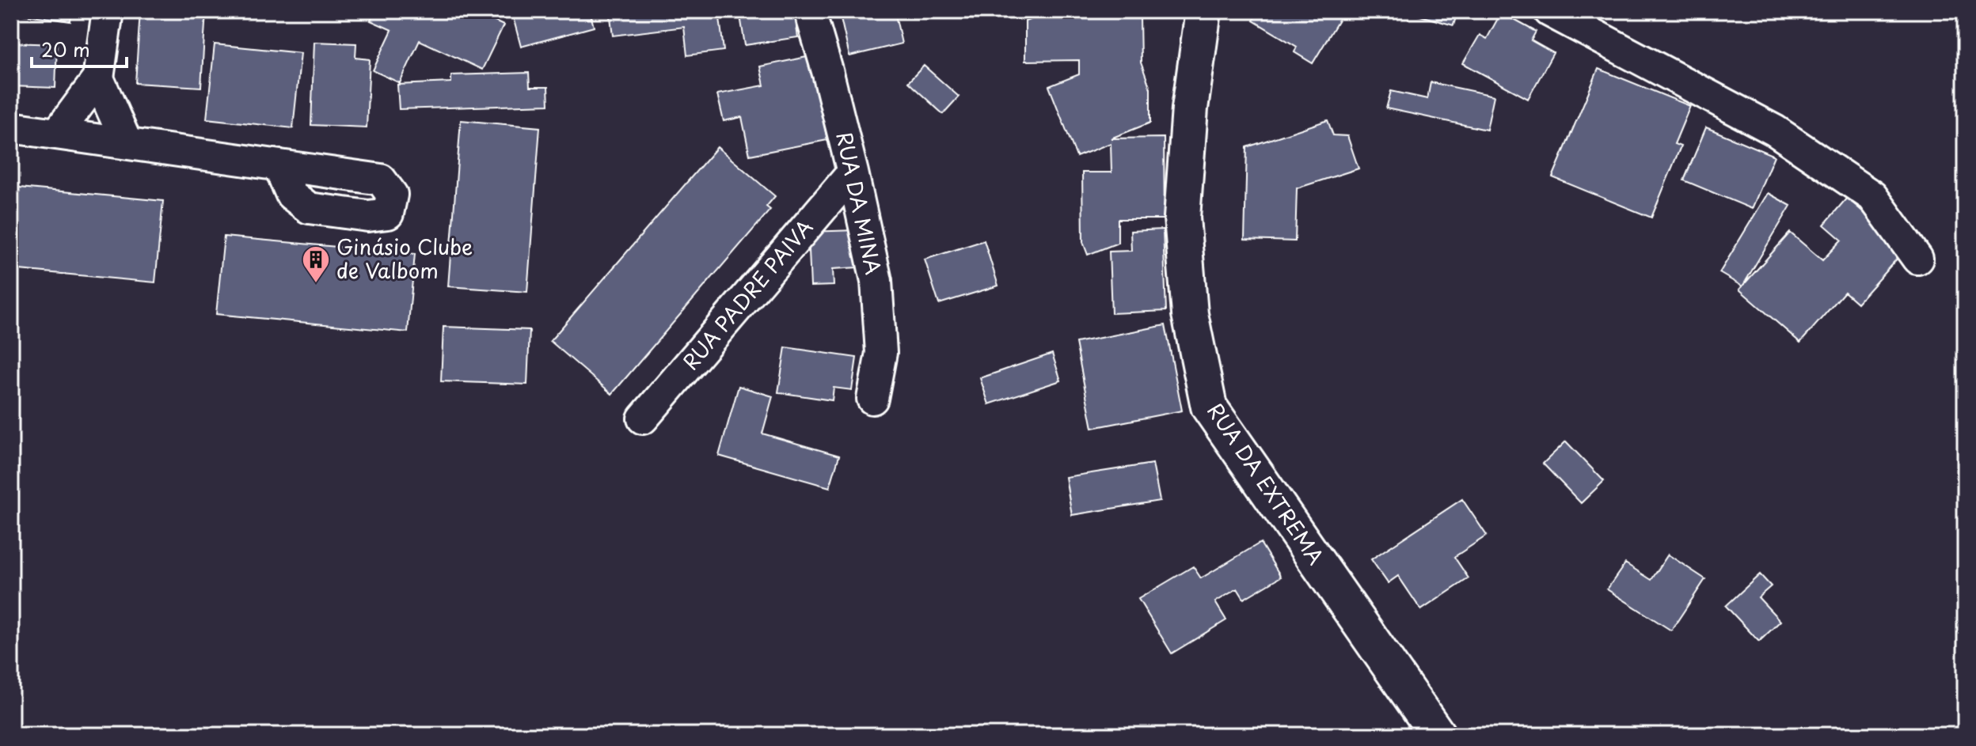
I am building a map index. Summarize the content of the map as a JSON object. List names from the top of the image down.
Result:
{
  "streets": {
    "street": ["RUA DA MINA", "RUA PADRE PAIVA", "RUA DA EXTREMA"]
  },
  "crossings": [
    ["RUA DA MINA", "RUA PADRE PAIVA"]
  ],
  "places": {
    "building": ["Ginásio Clube de Valbom"]
  },
  "scale_bar": "20 m"
}
